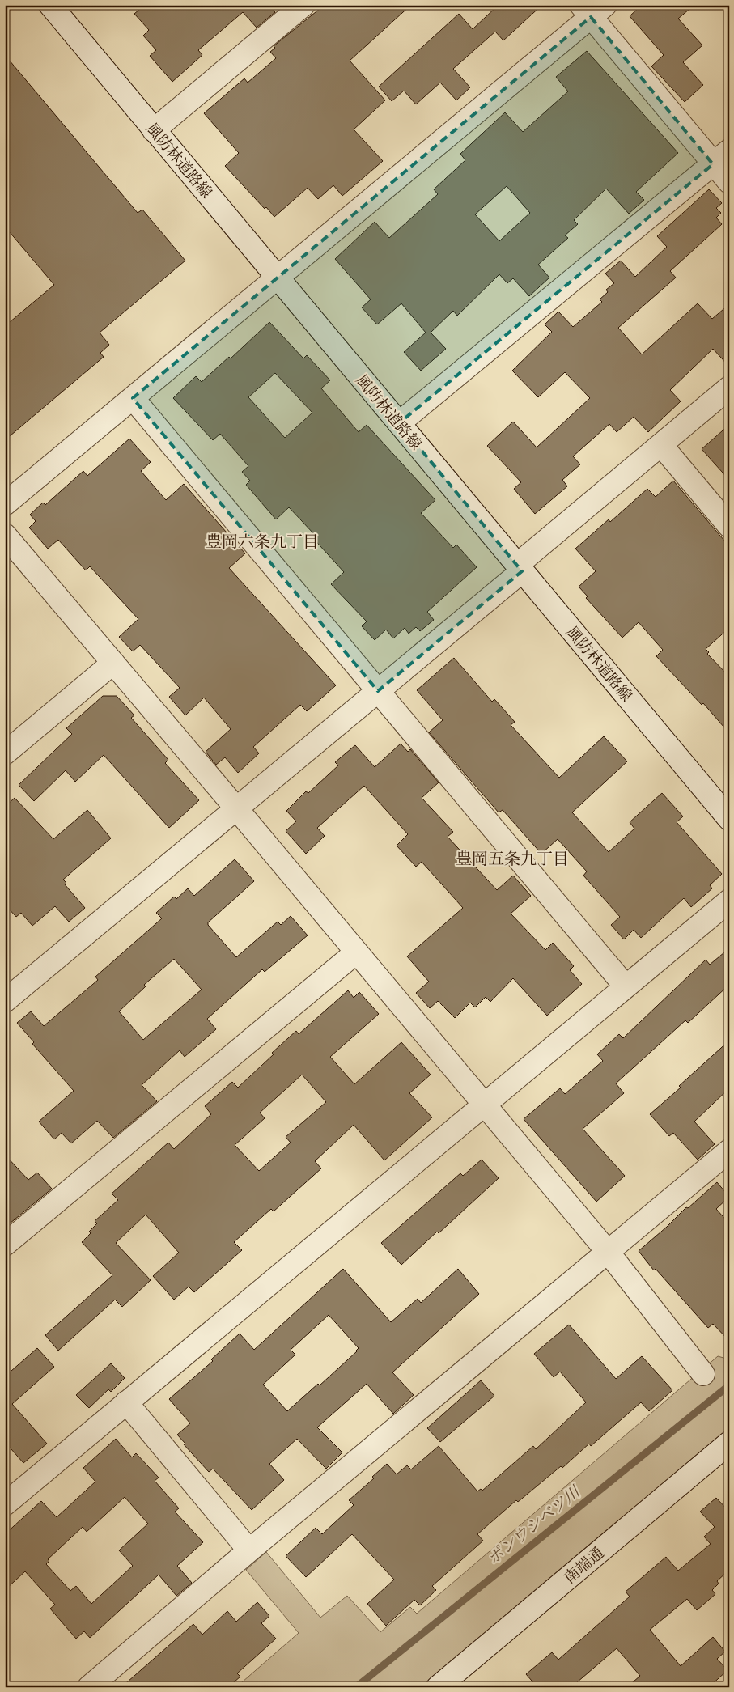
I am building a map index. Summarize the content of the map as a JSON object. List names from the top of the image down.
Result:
{
  "streets": {
    "street": ["風防林道路線", "南端通"]
  },
  "districts": ["豊岡六条九丁目", "豊岡五条九丁目"],
  "water": ["ポンウシベツ川"]
}
